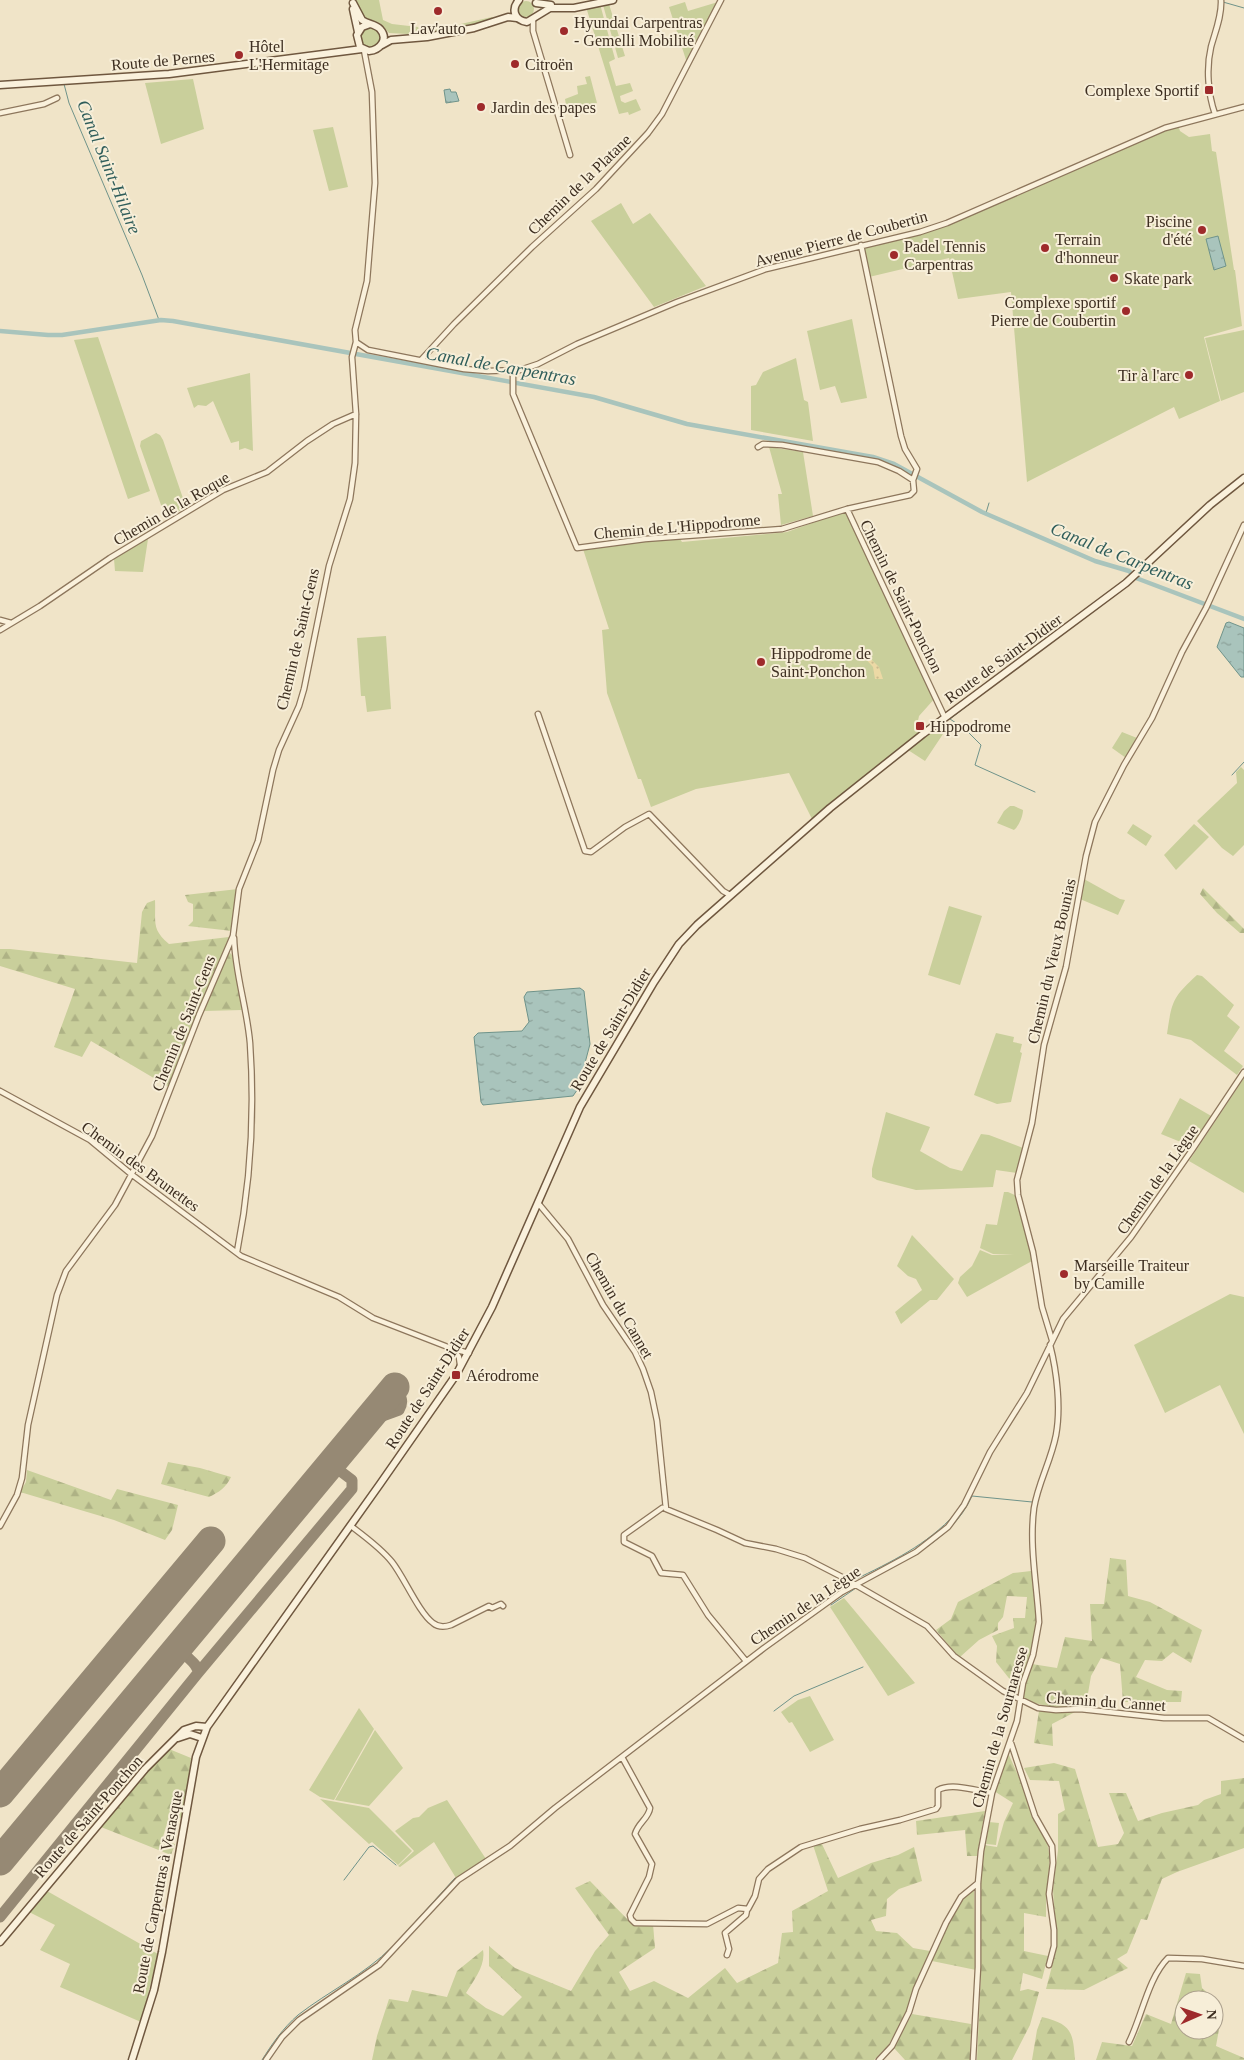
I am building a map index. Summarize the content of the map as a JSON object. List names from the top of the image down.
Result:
{
  "streets": {
    "main road": [
      "Route de Pernes",
      "Route de Saint-Didier",
      "Route de Saint-Ponchon",
      "Route de Carpentras à Venasque"
    ],
    "street": [
      "Chemin de la Platane",
      "Avenue Pierre de Coubertin",
      "Chemin de la Roque",
      "Chemin de L'Hippodrome",
      "Chemin de Saint-Ponchon",
      "Chemin de Saint-Gens",
      "Chemin du Vieux Bounias",
      "Chemin des Brunettes",
      "Chemin de la Lègue",
      "Chemin du Cannet",
      "Chemin de la Sournaresse"
    ]
  },
  "crossings": [
    ["Route de Pernes", "Chemin de Saint-Gens"],
    ["Chemin de la Platane", "Avenue Pierre de Coubertin"],
    ["Avenue Pierre de Coubertin", "Chemin de L'Hippodrome"],
    ["Avenue Pierre de Coubertin", "Chemin de Saint-Ponchon"],
    ["Avenue Pierre de Coubertin", "Chemin de Saint-Gens"],
    ["Chemin de la Roque", "Chemin de Saint-Gens"],
    ["Chemin de L'Hippodrome", "Chemin de Saint-Ponchon"],
    ["Chemin de Saint-Ponchon", "Route de Saint-Didier"],
    ["Chemin de Saint-Gens", "Chemin des Brunettes"],
    ["Route de Saint-Didier", "Chemin des Brunettes"],
    ["Route de Saint-Didier", "Chemin du Cannet"],
    ["Route de Saint-Didier", "Route de Saint-Ponchon"],
    ["Route de Saint-Didier", "Route de Carpentras à Venasque"],
    ["Chemin du Vieux Bounias", "Chemin de la Lègue"],
    ["Chemin du Vieux Bounias", "Chemin de la Sournaresse"],
    ["Chemin de la Lègue", "Chemin du Cannet"],
    ["Chemin de la Lègue", "Chemin de la Sournaresse"],
    ["Chemin du Cannet", "Chemin de la Sournaresse"]
  ],
  "water": ["Canal Saint-Hilaire", "Canal de Carpentras"],
  "places": {
    "other": [
      "Lav'auto",
      "Hyundai Carpentras - Gemelli Mobilité",
      "Hôtel L'Hermitage",
      "Citroën",
      "Jardin des papes",
      "Piscine d'été",
      "Terrain d'honneur",
      "Padel Tennis Carpentras",
      "Skate park",
      "Complexe sportif Pierre de Coubertin",
      "Tir à l'arc",
      "Hippodrome de Saint-Ponchon",
      "Marseille Traiteur by Camille"
    ],
    "transit": ["Complexe Sportif", "Hippodrome", "Aérodrome"]
  },
  "north": "right"
}
